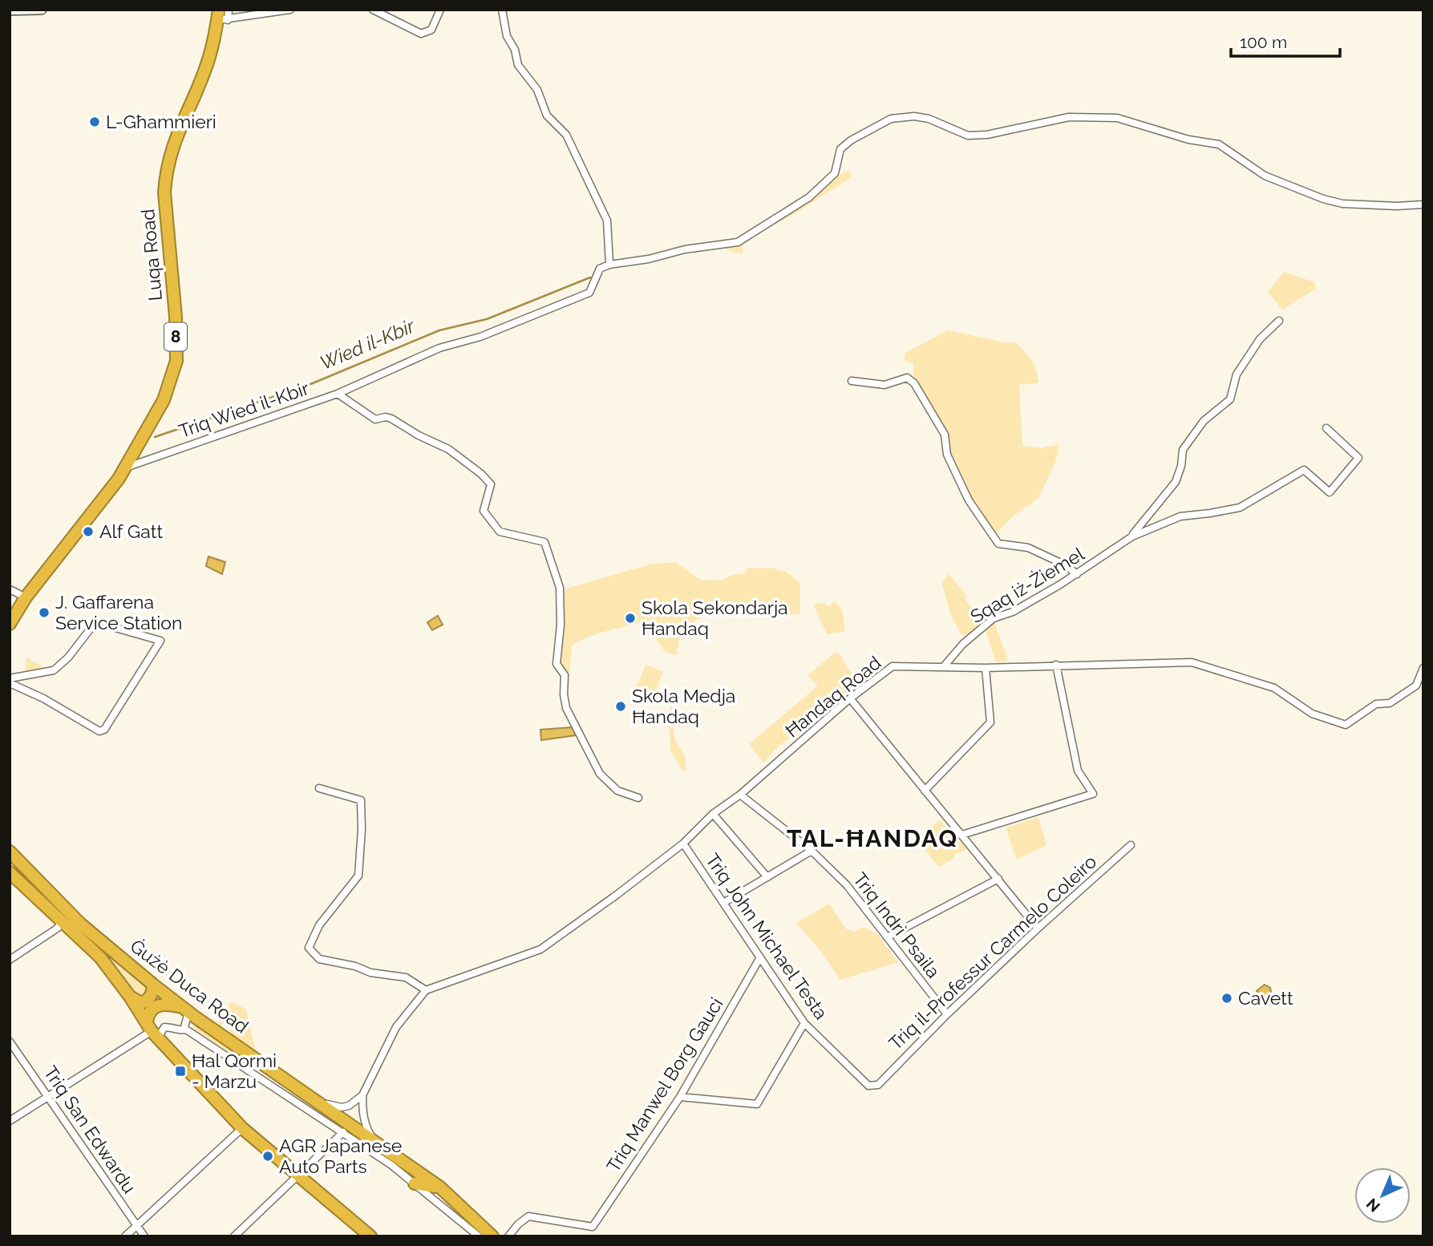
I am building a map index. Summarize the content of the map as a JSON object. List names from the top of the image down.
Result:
{
  "streets": {
    "highway": ["Luqa Road", "8", "Ġużè Duca Road"],
    "street": [
      "Triq Wied il-Kbir",
      "Sqaq iż-Żiemel",
      "Ħandaq Road",
      "Triq Indrì Psaila",
      "Triq John Michael Testa",
      "Triq il-Professur Carmelo Coleiro",
      "Triq Manwel Borg Gauci",
      "Triq San Edwardu"
    ]
  },
  "crossings": [
    ["Luqa Road", "Triq Wied il-Kbir"],
    ["Sqaq iż-Żiemel", "Ħandaq Road"],
    ["Ħandaq Road", "Triq Indrì Psaila"],
    ["Ħandaq Road", "Triq John Michael Testa"],
    ["Triq Indrì Psaila", "Triq il-Professur Carmelo Coleiro"],
    ["Triq John Michael Testa", "Triq il-Professur Carmelo Coleiro"],
    ["Triq John Michael Testa", "Triq Manwel Borg Gauci"]
  ],
  "districts": ["TAL-ĦANDAQ"],
  "water": ["Wied il-Kbir"],
  "places": {
    "other": [
      "L-Għammieri",
      "Alf Gatt",
      "J. Gaffarena Service Station",
      "Skola Sekondarja Ħandaq",
      "Skola Medja Ħandaq",
      "Cavett",
      "AGR Japanese Auto Parts"
    ],
    "transit": ["Ħal Qormi - Marzu"]
  },
  "scale_bar": "100 m",
  "north": "bottom left"
}
